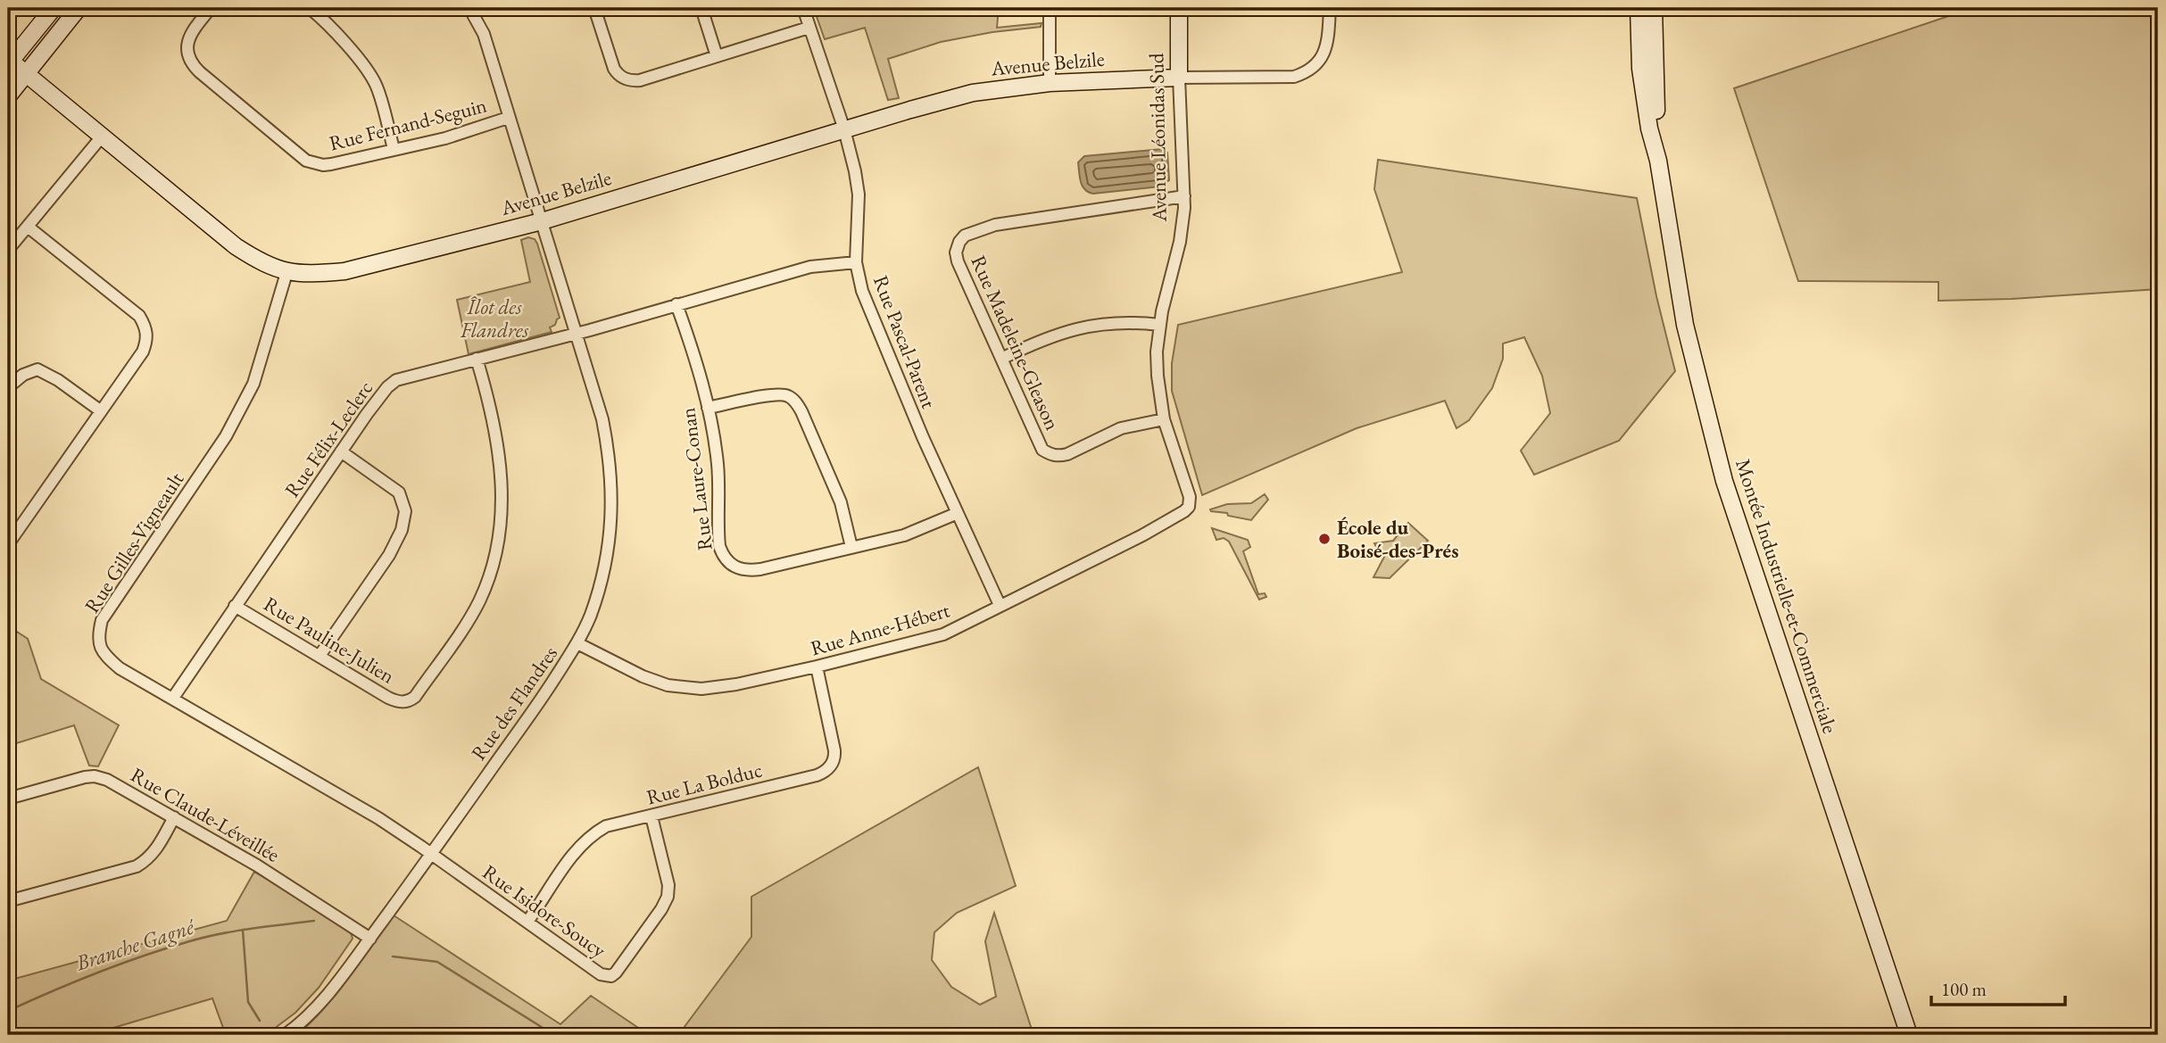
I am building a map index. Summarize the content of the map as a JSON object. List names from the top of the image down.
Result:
{
  "streets": {
    "street": [
      "Avenue Belzile",
      "Rue Fernand-Seguin",
      "Avenue Léonidas Sud",
      "Rue Pascal-Parent",
      "Rue Madeleine-Gleason",
      "Rue Félix-Leclerc",
      "Rue Laure-Conan",
      "Rue Gilles-Vigneault",
      "Montée Industrielle-et-Commerciale",
      "Rue Anne-Hébert",
      "Rue Pauline-Julien",
      "Rue des Flandres",
      "Rue La Bolduc",
      "Rue Claude-Léveillée",
      "Rue Isidore-Soucy"
    ]
  },
  "crossings": [
    ["Avenue Belzile", "Avenue Léonidas Sud"],
    ["Avenue Belzile", "Rue Pascal-Parent"],
    ["Avenue Belzile", "Rue Gilles-Vigneault"],
    ["Avenue Belzile", "Rue des Flandres"],
    ["Rue Fernand-Seguin", "Rue des Flandres"],
    ["Avenue Léonidas Sud", "Rue Madeleine-Gleason"],
    ["Avenue Léonidas Sud", "Rue Anne-Hébert"],
    ["Rue Pascal-Parent", "Rue Félix-Leclerc"],
    ["Rue Pascal-Parent", "Rue Laure-Conan"],
    ["Rue Pascal-Parent", "Rue Anne-Hébert"],
    ["Rue Félix-Leclerc", "Rue Laure-Conan"],
    ["Rue Félix-Leclerc", "Rue Gilles-Vigneault"],
    ["Rue Félix-Leclerc", "Rue Pauline-Julien"],
    ["Rue Félix-Leclerc", "Rue des Flandres"],
    ["Rue Gilles-Vigneault", "Rue des Flandres"],
    ["Rue Gilles-Vigneault", "Rue Isidore-Soucy"],
    ["Rue Anne-Hébert", "Rue des Flandres"],
    ["Rue Anne-Hébert", "Rue La Bolduc"],
    ["Rue des Flandres", "Rue Claude-Léveillée"],
    ["Rue des Flandres", "Rue Isidore-Soucy"],
    ["Rue La Bolduc", "Rue Isidore-Soucy"]
  ],
  "water": ["Branche Gagné"],
  "parks": ["Îlot des Flandres"],
  "places": ["École du Boisé-des-Prés"],
  "scale_bar": "100 m"
}
